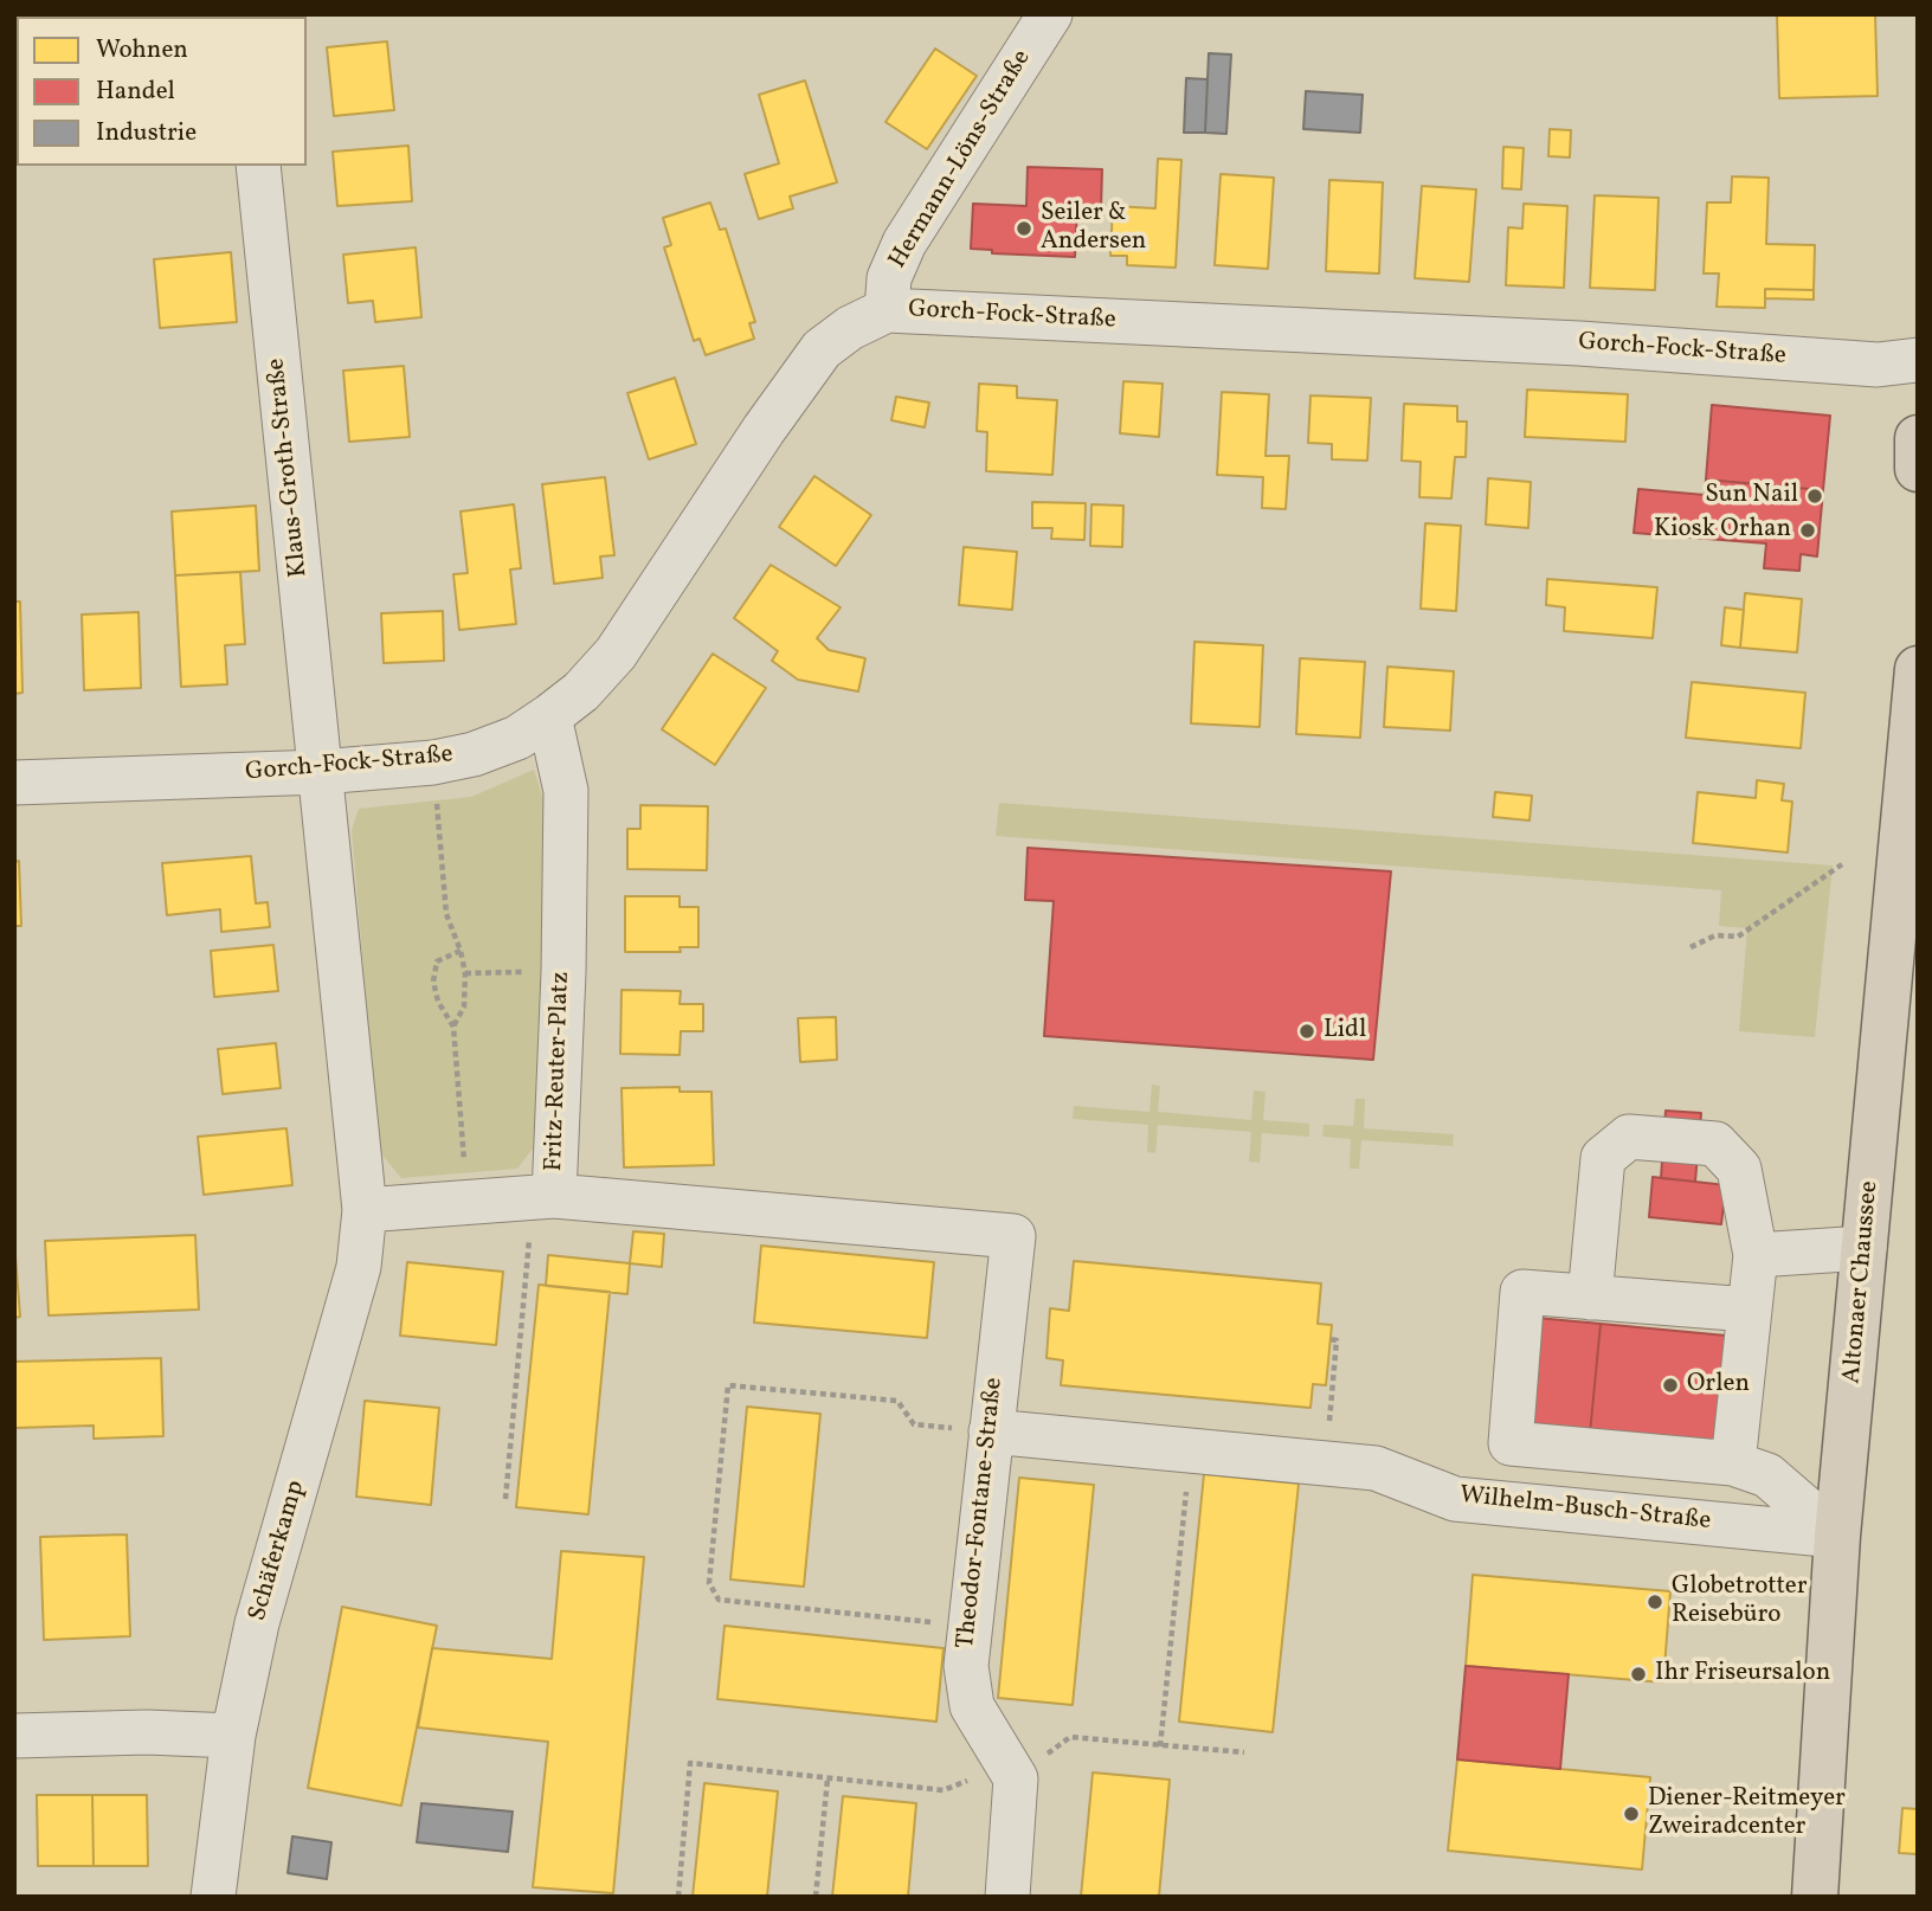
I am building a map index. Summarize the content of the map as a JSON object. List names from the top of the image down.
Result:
{
  "streets": {
    "main road": ["Altonaer Chaussee"],
    "street": [
      "Hermann-Löns-Straße",
      "Gorch-Fock-Straße",
      "Klaus-Groth-Straße",
      "Fritz-Reuter-Platz",
      "Wilhelm-Busch-Straße",
      "Theodor-Fontane-Straße",
      "Schäferkamp"
    ]
  },
  "crossings": [
    ["Hermann-Löns-Straße", "Gorch-Fock-Straße"],
    ["Gorch-Fock-Straße", "Klaus-Groth-Straße"],
    ["Gorch-Fock-Straße", "Fritz-Reuter-Platz"],
    ["Fritz-Reuter-Platz", "Theodor-Fontane-Straße"],
    ["Fritz-Reuter-Platz", "Schäferkamp"],
    ["Altonaer Chaussee", "Wilhelm-Busch-Straße"],
    ["Wilhelm-Busch-Straße", "Theodor-Fontane-Straße"]
  ],
  "places": [
    "Seiler & Andersen",
    "Sun Nail",
    "Kiosk Orhan",
    "Lidl",
    "Orlen",
    "Globetrotter Reisebüro",
    "Ihr Friseursalon",
    "Diener-Reitmeyer Zweiradcenter"
  ],
  "legend": ["Wohnen", "Handel", "Industrie"]
}
